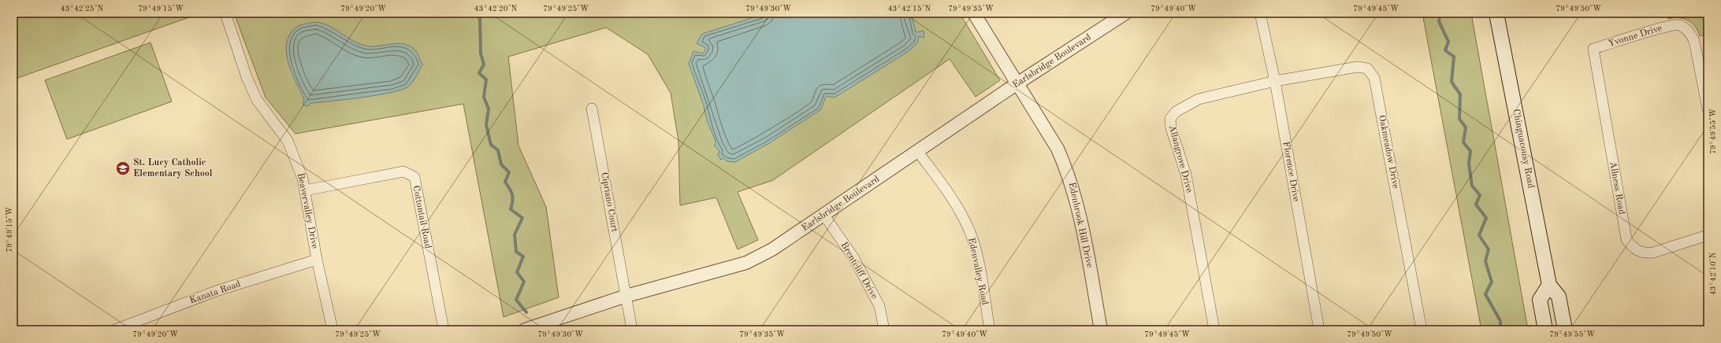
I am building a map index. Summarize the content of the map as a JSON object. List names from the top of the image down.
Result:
{
  "streets": {
    "main road": ["Chinguacousy Road"],
    "street": [
      "Yvonne Drive",
      "Earlsbridge Boulevard",
      "Oakmeadow Drive",
      "Allangrove Drive",
      "Florence Drive",
      "Allness Road",
      "Cipriano Court",
      "Beavervalley Drive",
      "Cottontail Road",
      "Edenbrook Hill Drive",
      "Brentcliff Drive",
      "Edenvalley Road",
      "Kanata Road"
    ]
  },
  "crossings": [
    ["Yvonne Drive", "Allness Road"],
    ["Earlsbridge Boulevard", "Cipriano Court"],
    ["Earlsbridge Boulevard", "Edenbrook Hill Drive"],
    ["Earlsbridge Boulevard", "Brentcliff Drive"],
    ["Earlsbridge Boulevard", "Edenvalley Road"],
    ["Oakmeadow Drive", "Allangrove Drive"],
    ["Oakmeadow Drive", "Florence Drive"],
    ["Allangrove Drive", "Florence Drive"],
    ["Beavervalley Drive", "Cottontail Road"],
    ["Beavervalley Drive", "Kanata Road"]
  ],
  "places": {
    "school or university": ["St. Lucy Catholic Elementary School"]
  },
  "coordinates": [
    "43°42'25\"N",
    "79°49'15\"W",
    "79°49'20\"W",
    "43°42'20\"N",
    "79°49'25\"W",
    "79°49'30\"W",
    "43°42'15\"N",
    "79°49'35\"W",
    "79°49'40\"W",
    "79°49'45\"W",
    "79°49'50\"W",
    "79°49'55\"W",
    "43°42'10\"N"
  ]
}
